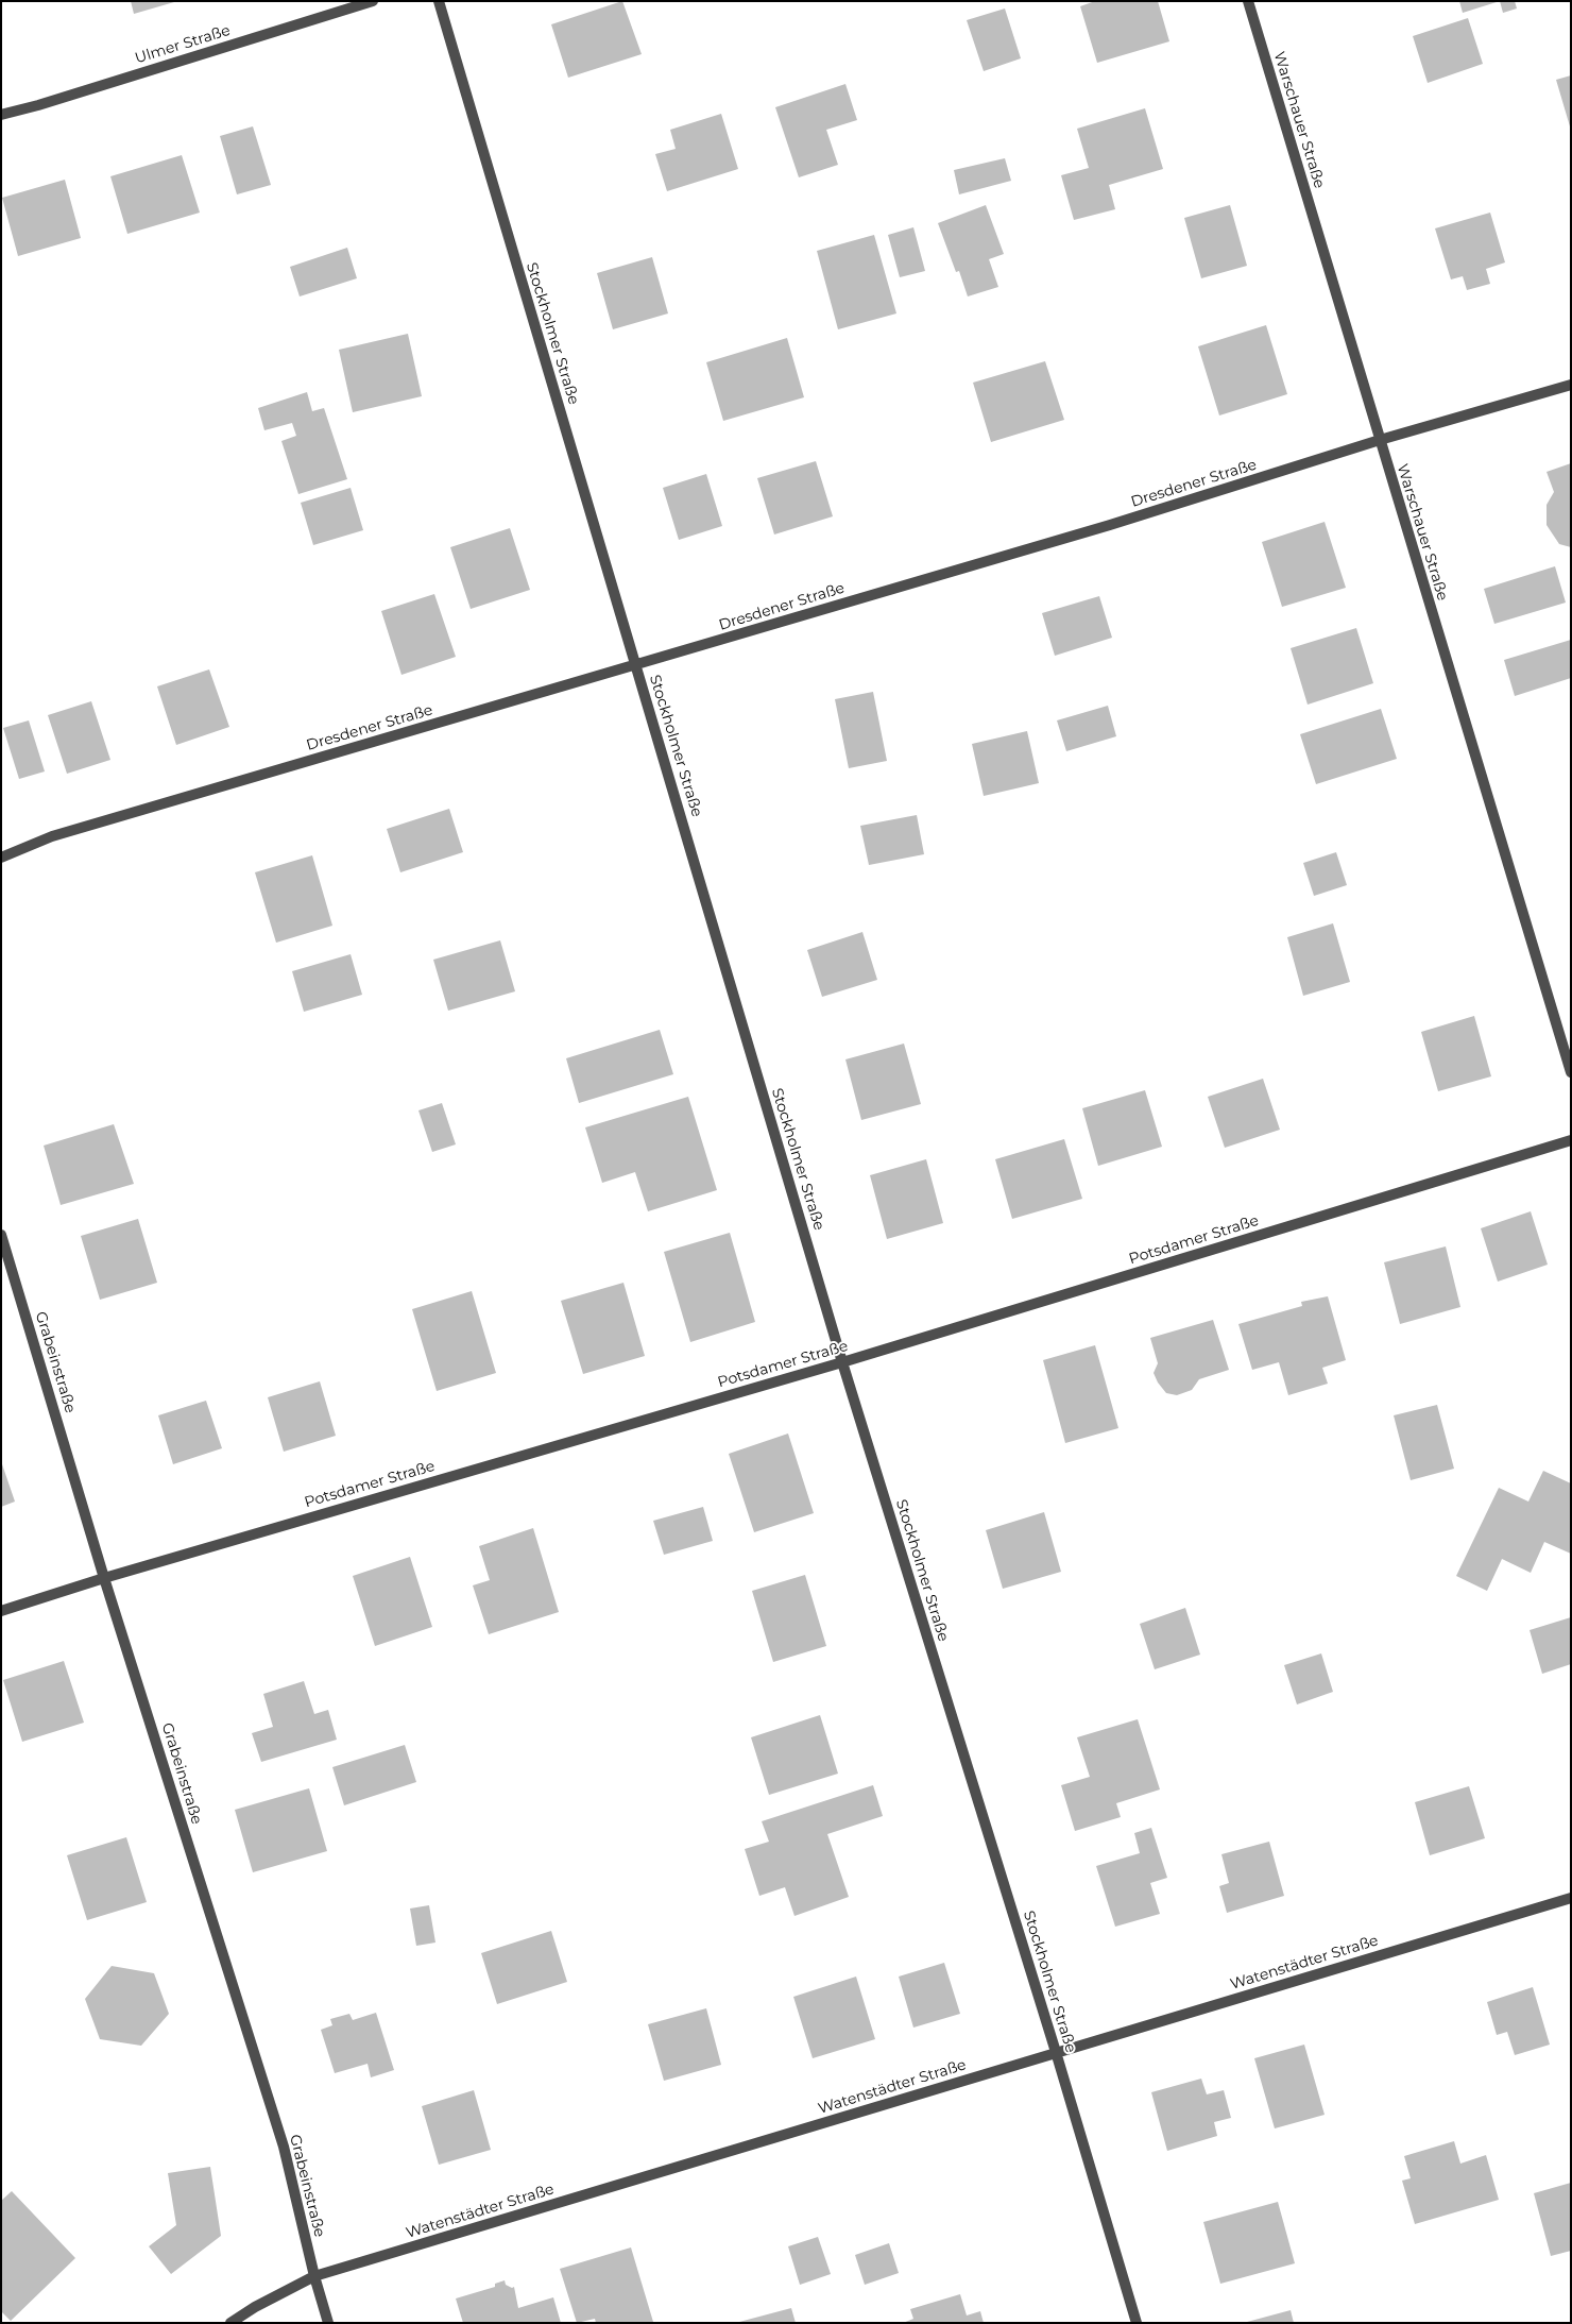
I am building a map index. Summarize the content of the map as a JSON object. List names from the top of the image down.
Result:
{
  "streets": {
    "street": [
      "Ulmer Straße",
      "Warschauer Straße",
      "Stockholmer Straße",
      "Dresdener Straße",
      "Potsdamer Straße",
      "Grabeinstraße",
      "Watenstädter Straße"
    ]
  },
  "crossings": [
    ["Warschauer Straße", "Dresdener Straße"],
    ["Stockholmer Straße", "Dresdener Straße"],
    ["Stockholmer Straße", "Potsdamer Straße"],
    ["Stockholmer Straße", "Watenstädter Straße"],
    ["Potsdamer Straße", "Grabeinstraße"],
    ["Grabeinstraße", "Watenstädter Straße"]
  ]
}
